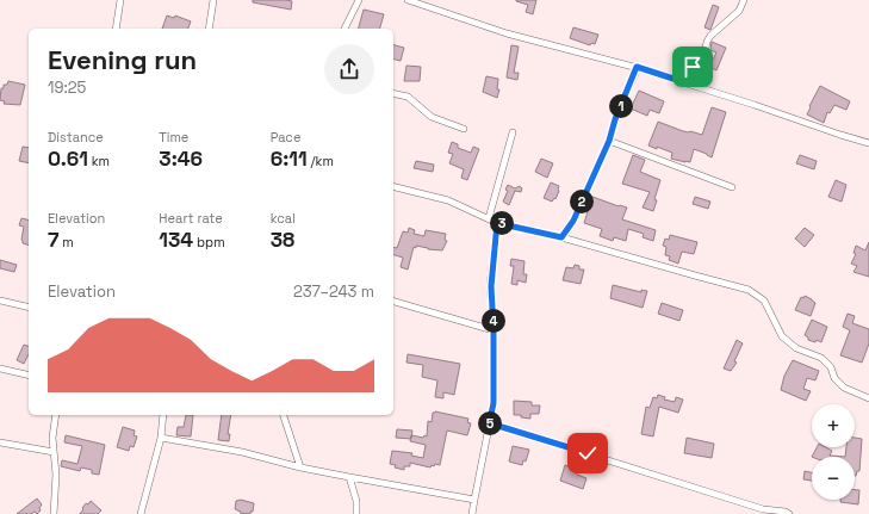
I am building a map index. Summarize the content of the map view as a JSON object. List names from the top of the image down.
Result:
{
  "page": {
    "heading": ["Evening run", "19:25"],
    "pins": [
      "1",
      "2",
      "3",
      "4",
      "5"
    ],
    "stats": [
      ["Distance", "0.61 km"],
      ["Time", "3:46"],
      ["Pace", "6:11 /km"],
      ["Elevation", "7 m"],
      ["Heart rate", "134 bpm"],
      ["kcal", "38"]
    ],
    "chart": ["Elevation", "237–243 m"],
    "map_buttons": ["+", "−"]
  }
}
